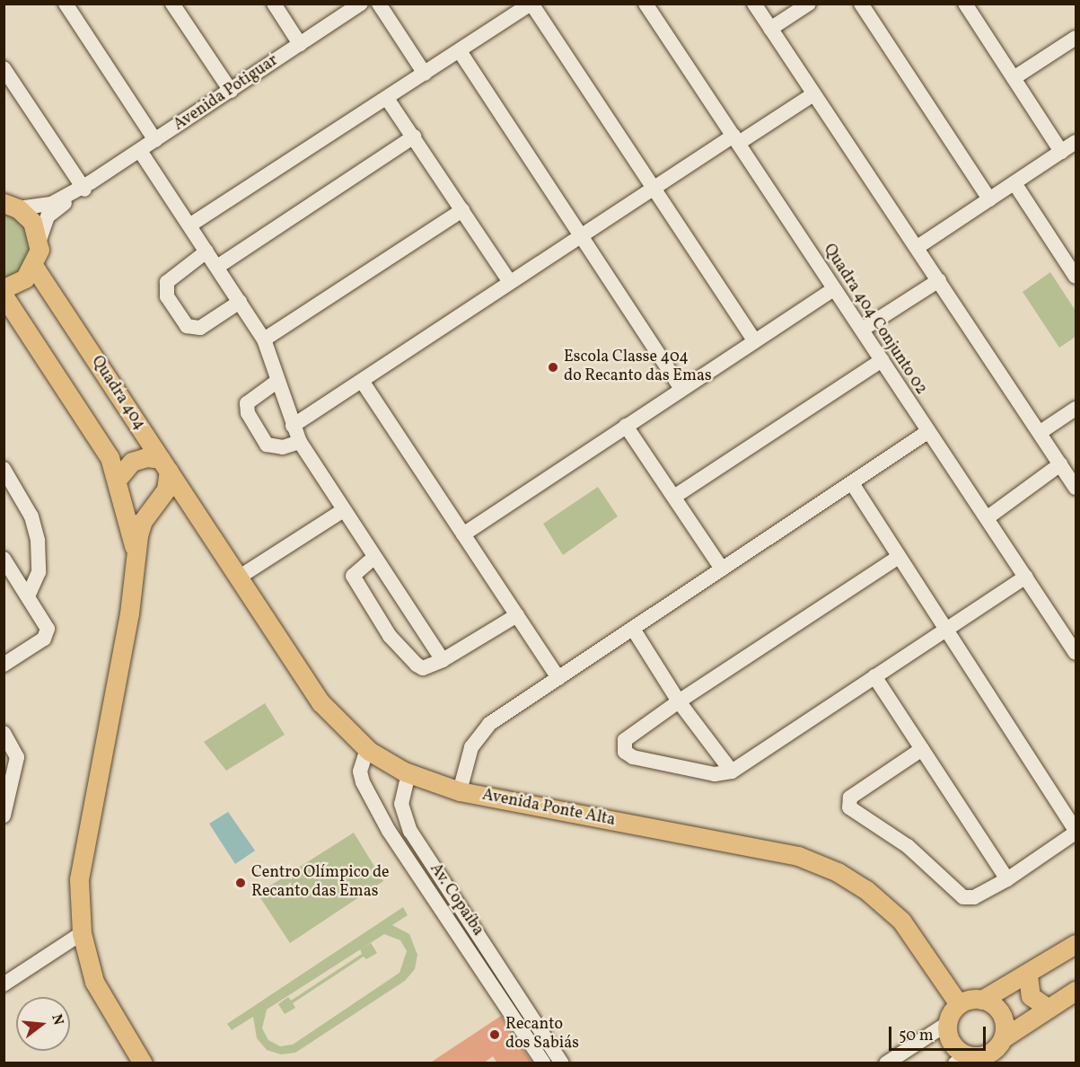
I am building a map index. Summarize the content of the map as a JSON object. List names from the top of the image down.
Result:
{
  "streets": {
    "main road": ["Avenida Potiguar", "Quadra 404", "Avenida Ponte Alta"],
    "street": ["Quadra 404 Conjunto 02", "Av. Copaíba"]
  },
  "crossings": [
    ["Avenida Potiguar", "Quadra 404"],
    ["Quadra 404", "Avenida Ponte Alta"],
    ["Avenida Ponte Alta", "Av. Copaíba"]
  ],
  "places": ["Escola Classe 404 do Recanto das Emas", "Centro Olímpico de Recanto das Emas", "Recanto dos Sabiás"],
  "scale_bar": "50 m",
  "north": "right"
}
